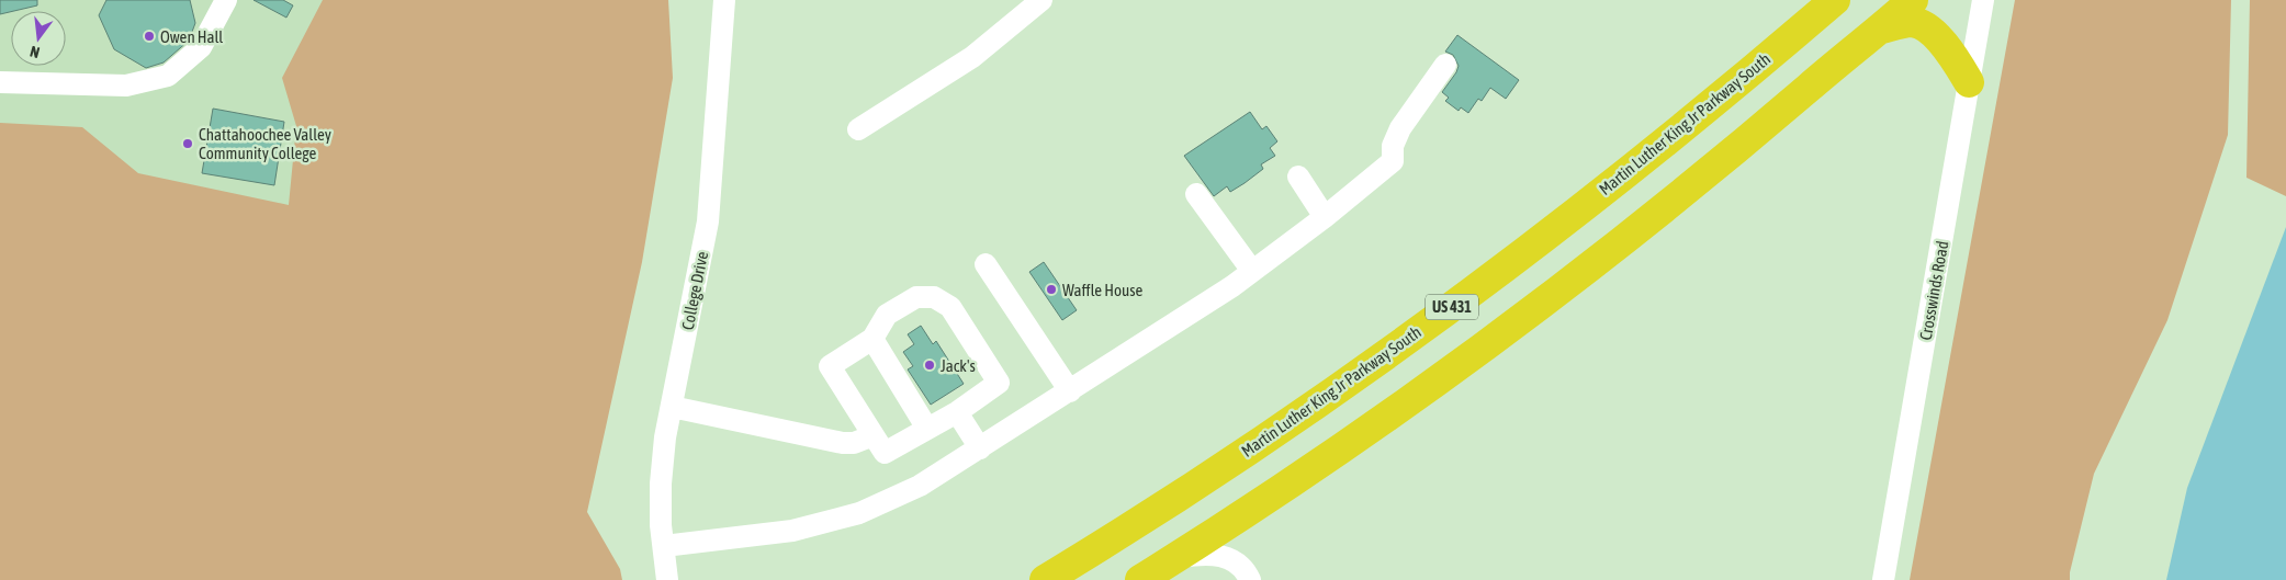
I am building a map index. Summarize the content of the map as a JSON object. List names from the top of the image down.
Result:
{
  "streets": {
    "highway": ["Martin Luther King Jr Parkway South", "US 431"],
    "street": ["College Drive", "Crosswinds Road"]
  },
  "places": [
    "Owen Hall",
    "Chattahoochee Valley Community College",
    "Waffle House",
    "Jack's"
  ],
  "north": "bottom"
}
